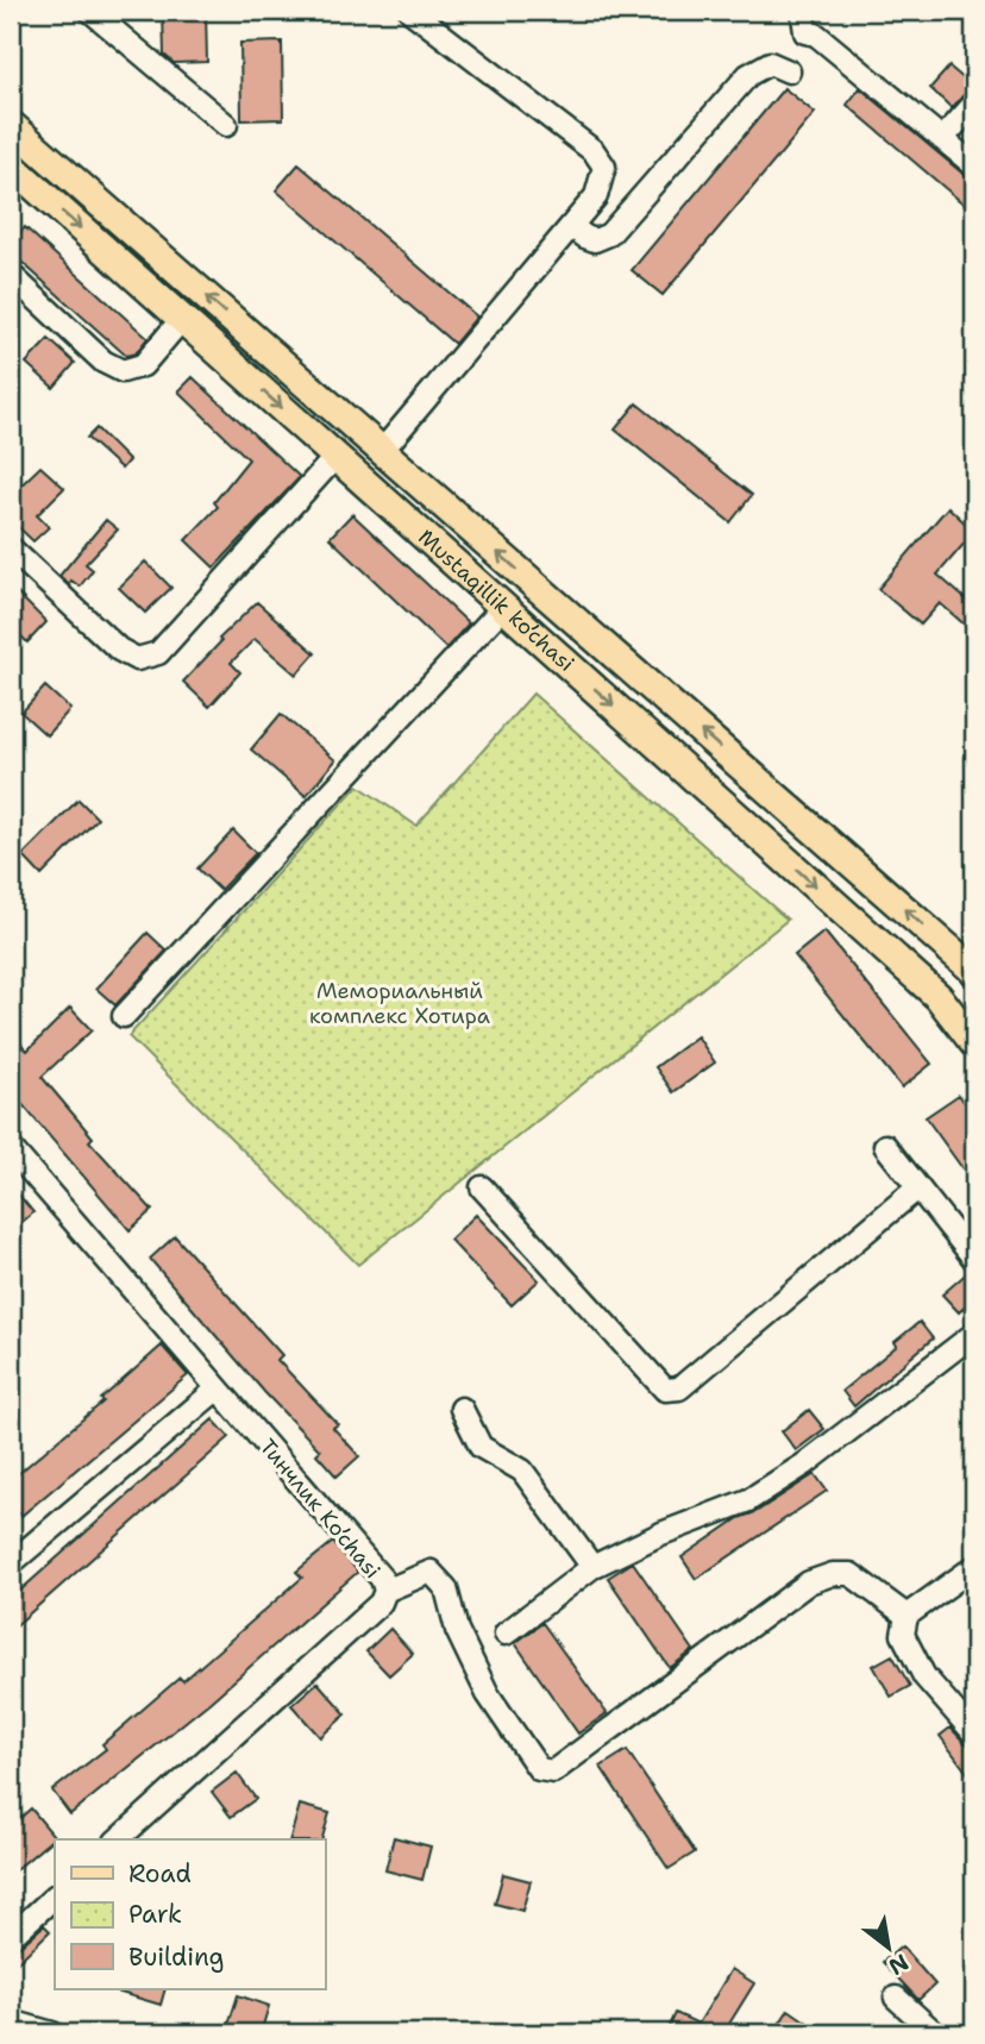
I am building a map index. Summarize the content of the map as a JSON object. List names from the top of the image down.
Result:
{
  "streets": {
    "main road": ["Mustaqillik ko’chasi"],
    "street": ["Тинчлик Ko’chasi"]
  },
  "parks": ["Мемориальный комплекс Хотира"],
  "legend": ["Road", "Park", "Building"],
  "north": "bottom right"
}
